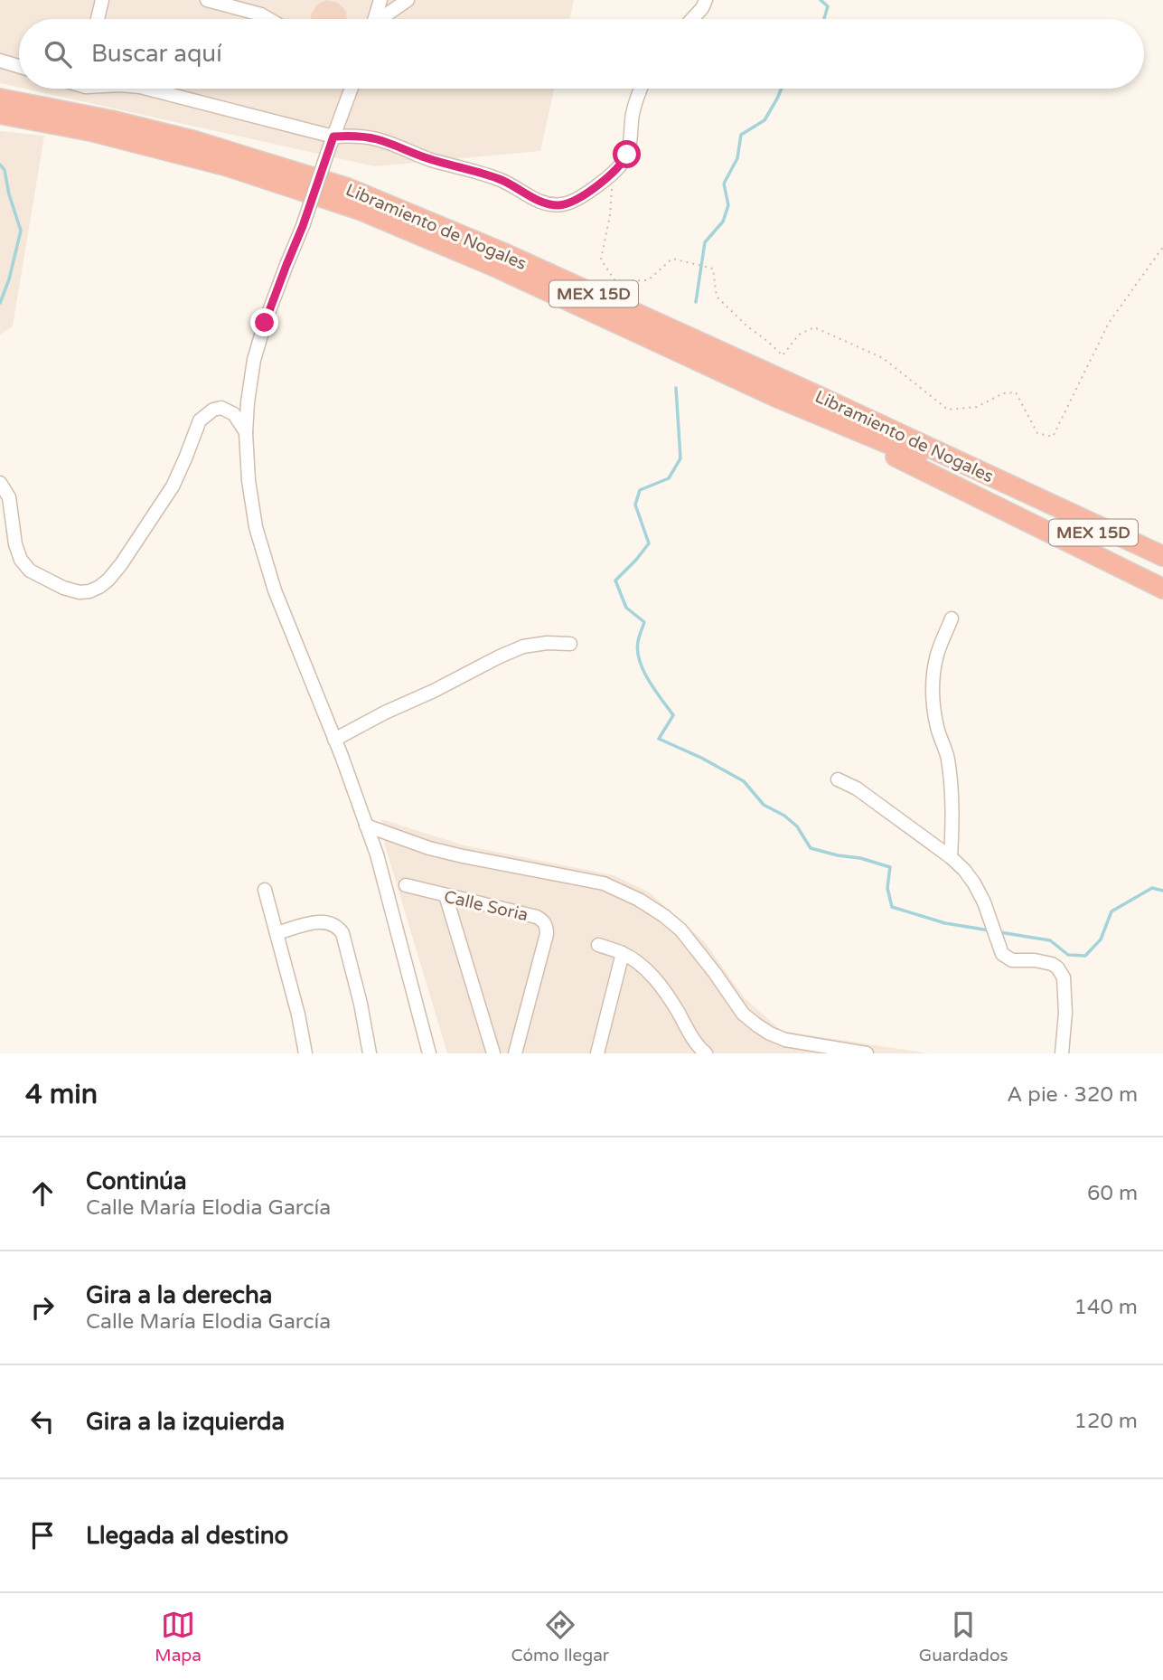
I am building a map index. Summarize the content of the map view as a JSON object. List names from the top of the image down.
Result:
{
  "streets": {
    "highway": ["Libramiento de Nogales", "MEX 15D"],
    "street": ["Calle Soria"]
  },
  "crossings": [
    ["Libramiento de Nogales", "MEX 15D"]
  ],
  "page": {
    "search": "Buscar aquí",
    "heading": ["4 min", "A pie · 320 m"],
    "list": [
      ["Continúa", "Calle María Elodia García", "60 m"],
      ["Gira a la derecha", "Calle María Elodia García", "140 m"],
      ["Gira a la izquierda", "120 m"],
      "Llegada al destino"
    ],
    "nav": ["Mapa", "Cómo llegar", "Guardados"]
  }
}
